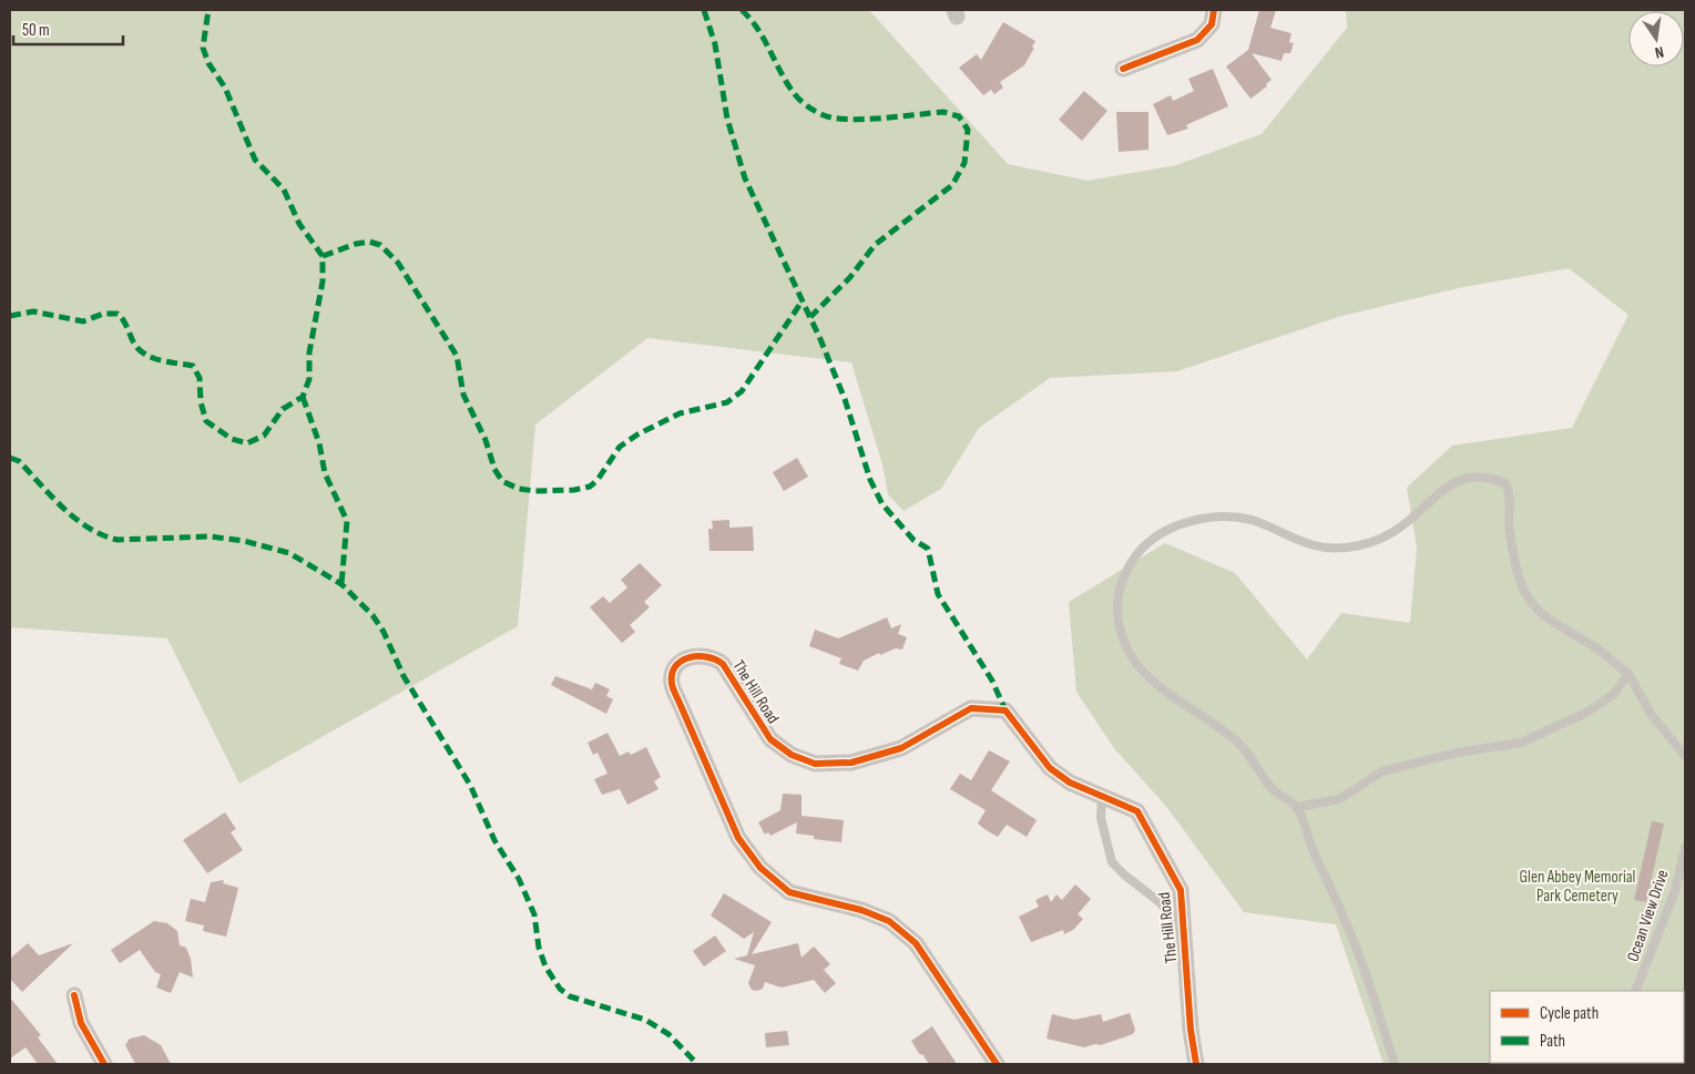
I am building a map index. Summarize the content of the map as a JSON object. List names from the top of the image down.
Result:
{
  "streets": {
    "street": ["The Hill Road"],
    "lane": ["Ocean View Drive"]
  },
  "parks": ["Glen Abbey Memorial Park Cemetery"],
  "legend": ["Cycle path", "Path"],
  "scale_bar": "50 m",
  "north": "bottom"
}
